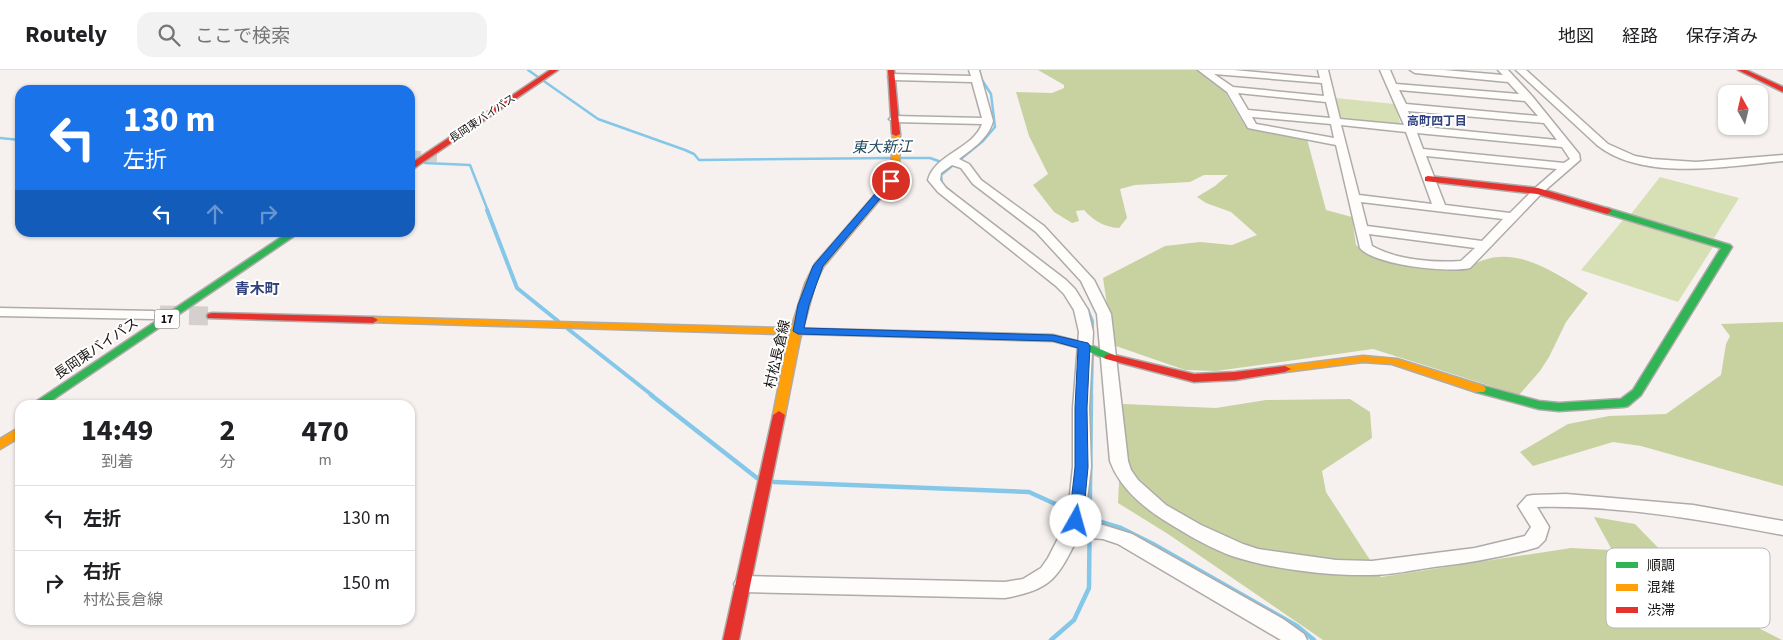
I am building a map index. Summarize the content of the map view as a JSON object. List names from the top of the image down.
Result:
{
  "streets": {
    "main road": ["長岡東バイパス", "17", "村松長倉線"]
  },
  "districts": ["高町四丁目", "青木町"],
  "water": ["東大新江"],
  "legend": ["順調", "混雑", "渋滞"],
  "north": "top",
  "page": {
    "header": "Routely",
    "search": "ここで検索",
    "nav": ["地図", "経路", "保存済み"],
    "turn": ["130 m", "左折"],
    "eta": [
      "14:49",
      "到着",
      "2",
      "分",
      "470",
      "m"
    ],
    "list": [
      {
        "name": "左折",
        "value": "130 m"
      },
      {
        "name": "右折",
        "note": "村松長倉線",
        "value": "150 m"
      }
    ]
  }
}
